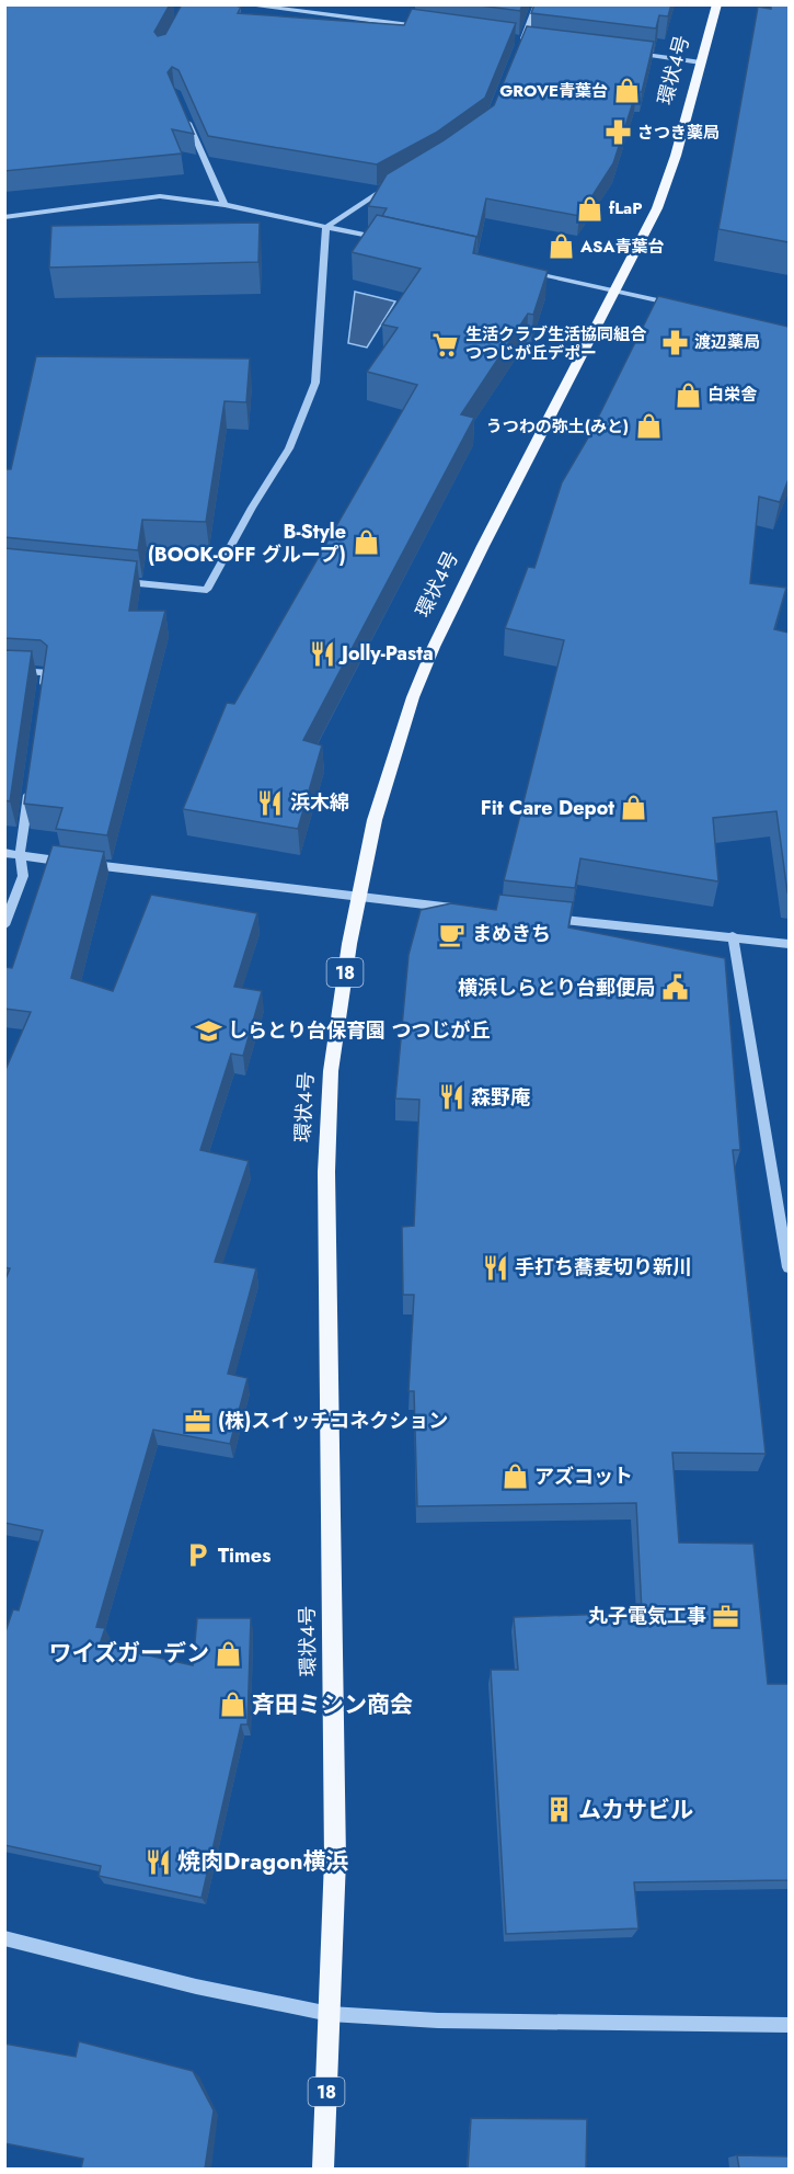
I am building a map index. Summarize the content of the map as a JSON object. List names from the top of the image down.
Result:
{
  "streets": {
    "main road": ["環状4号", "18"]
  },
  "places": {
    "shop": [
      "GROVE青葉台",
      "fLaP",
      "ASA青葉台",
      "白栄舎",
      "うつわの弥土(みと)",
      "B-Style (BOOK-OFF グループ)",
      "Fit Care Depot",
      "アズコット",
      "ワイズガーデン",
      "斉田ミシン商会"
    ],
    "pharmacy": ["さつき薬局", "渡辺薬局"],
    "supermarket": ["生活クラブ生活協同組合 つつじが丘デポー"],
    "restaurant": [
      "Jolly-Pasta",
      "浜木綿",
      "森野庵",
      "手打ち蕎麦切り新川",
      "焼肉Dragon横浜"
    ],
    "cafe": ["まめきち"],
    "public building": ["横浜しらとり台郵便局"],
    "school or university": ["しらとり台保育園 つつじが丘"],
    "office": ["(株)スイッチコネクション", "丸子電気工事"],
    "parking": ["Times"],
    "building": ["ムカサビル"]
  }
}
